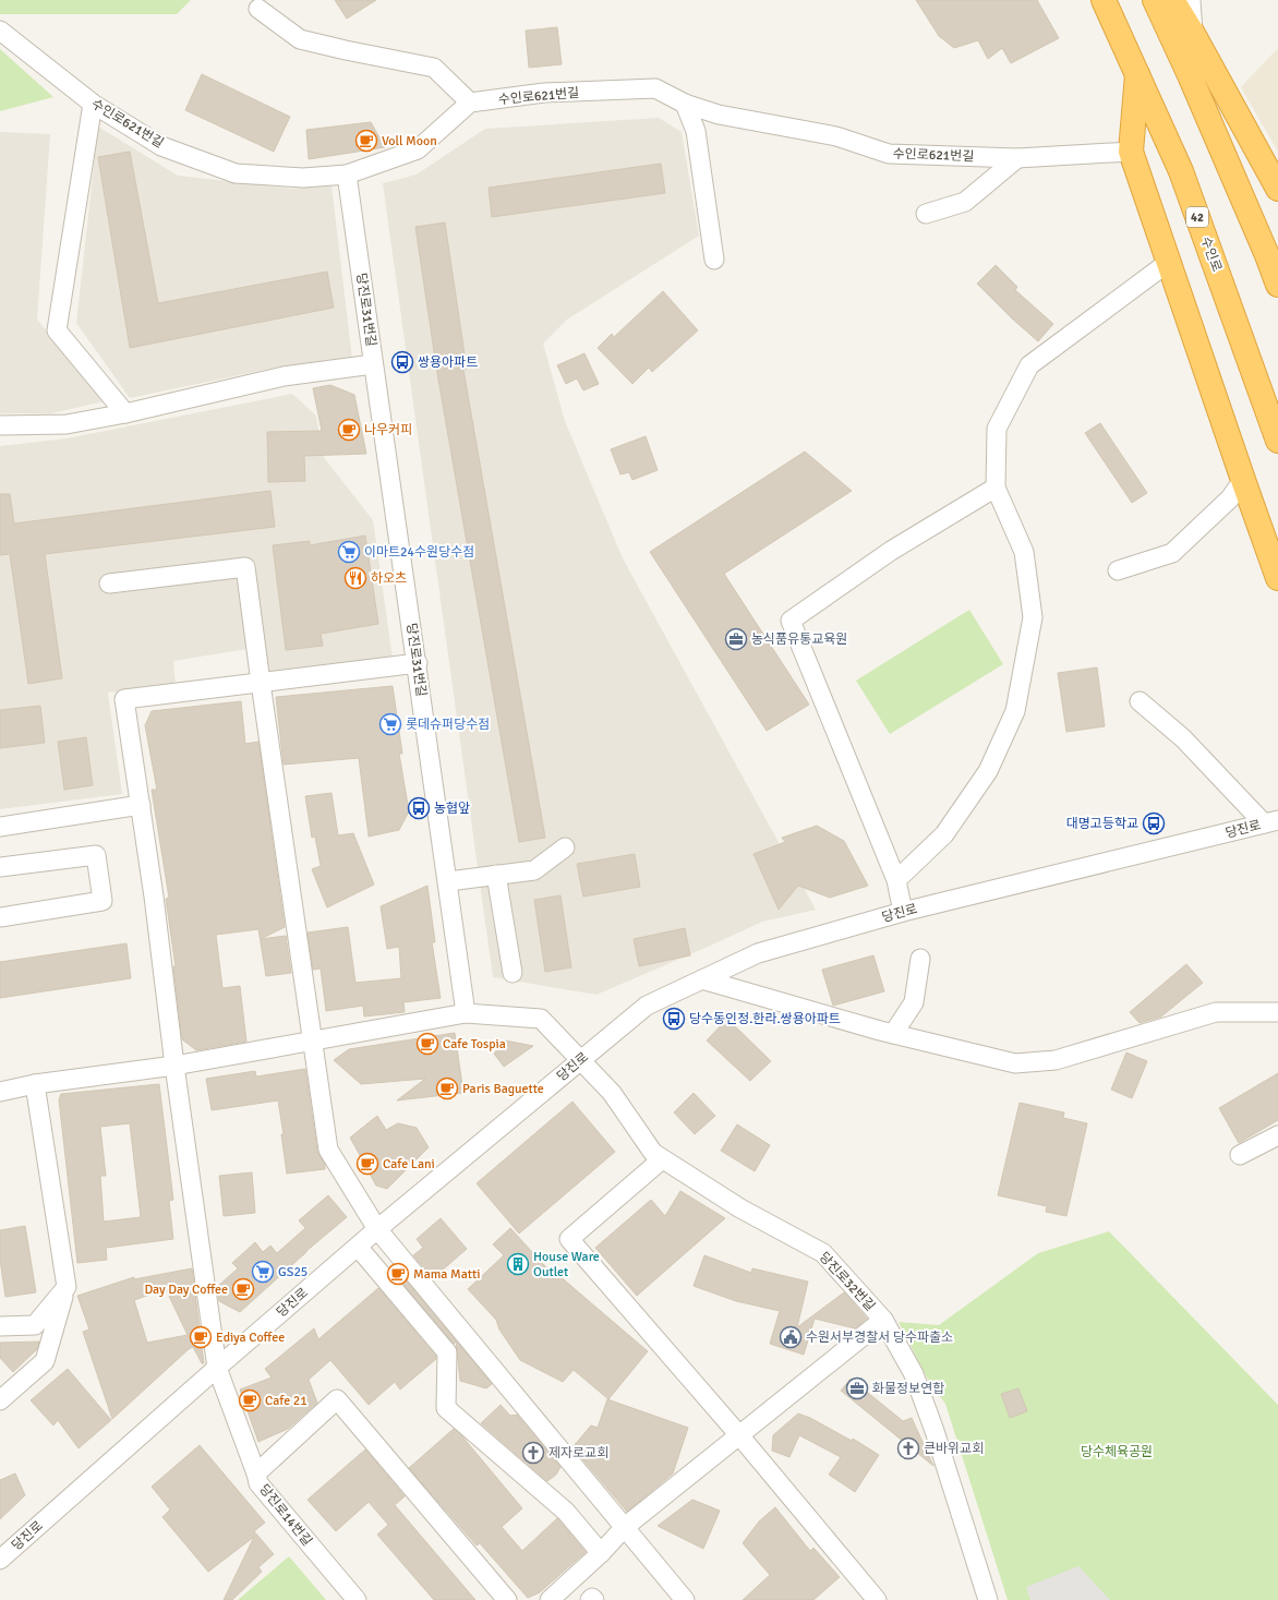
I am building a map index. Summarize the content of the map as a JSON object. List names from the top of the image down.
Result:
{
  "streets": {
    "highway": ["42", "수인로"],
    "street": [
      "수인로621번길",
      "당진로31번길",
      "당진로",
      "당진로32번길",
      "당진로14번길"
    ]
  },
  "crossings": [
    ["수인로621번길", "당진로31번길"],
    ["당진로", "당진로32번길"],
    ["당진로", "당진로14번길"]
  ],
  "parks": ["당수체육공원"],
  "places": {
    "cafe": [
      "Voll Moon",
      "나우커피",
      "Cafe Tospia",
      "Paris Baguette",
      "Cafe Lani",
      "Mama Matti",
      "Day Day Coffee",
      "Ediya Coffee",
      "Cafe 21"
    ],
    "bus stop": [
      "쌍용아파트",
      "농협앞",
      "대명고등학교",
      "당수동인정.한라.쌍용아파트"
    ],
    "supermarket": ["이마트24수원당수점", "롯데슈퍼당수점", "GS25"],
    "restaurant": ["하오츠"],
    "office": ["농식품유통교육원", "화물정보연합"],
    "building": ["House Ware Outlet"],
    "public building": ["수원서부경찰서 당수파출소"],
    "church": ["큰바위교회", "제자로교회"]
  }
}
